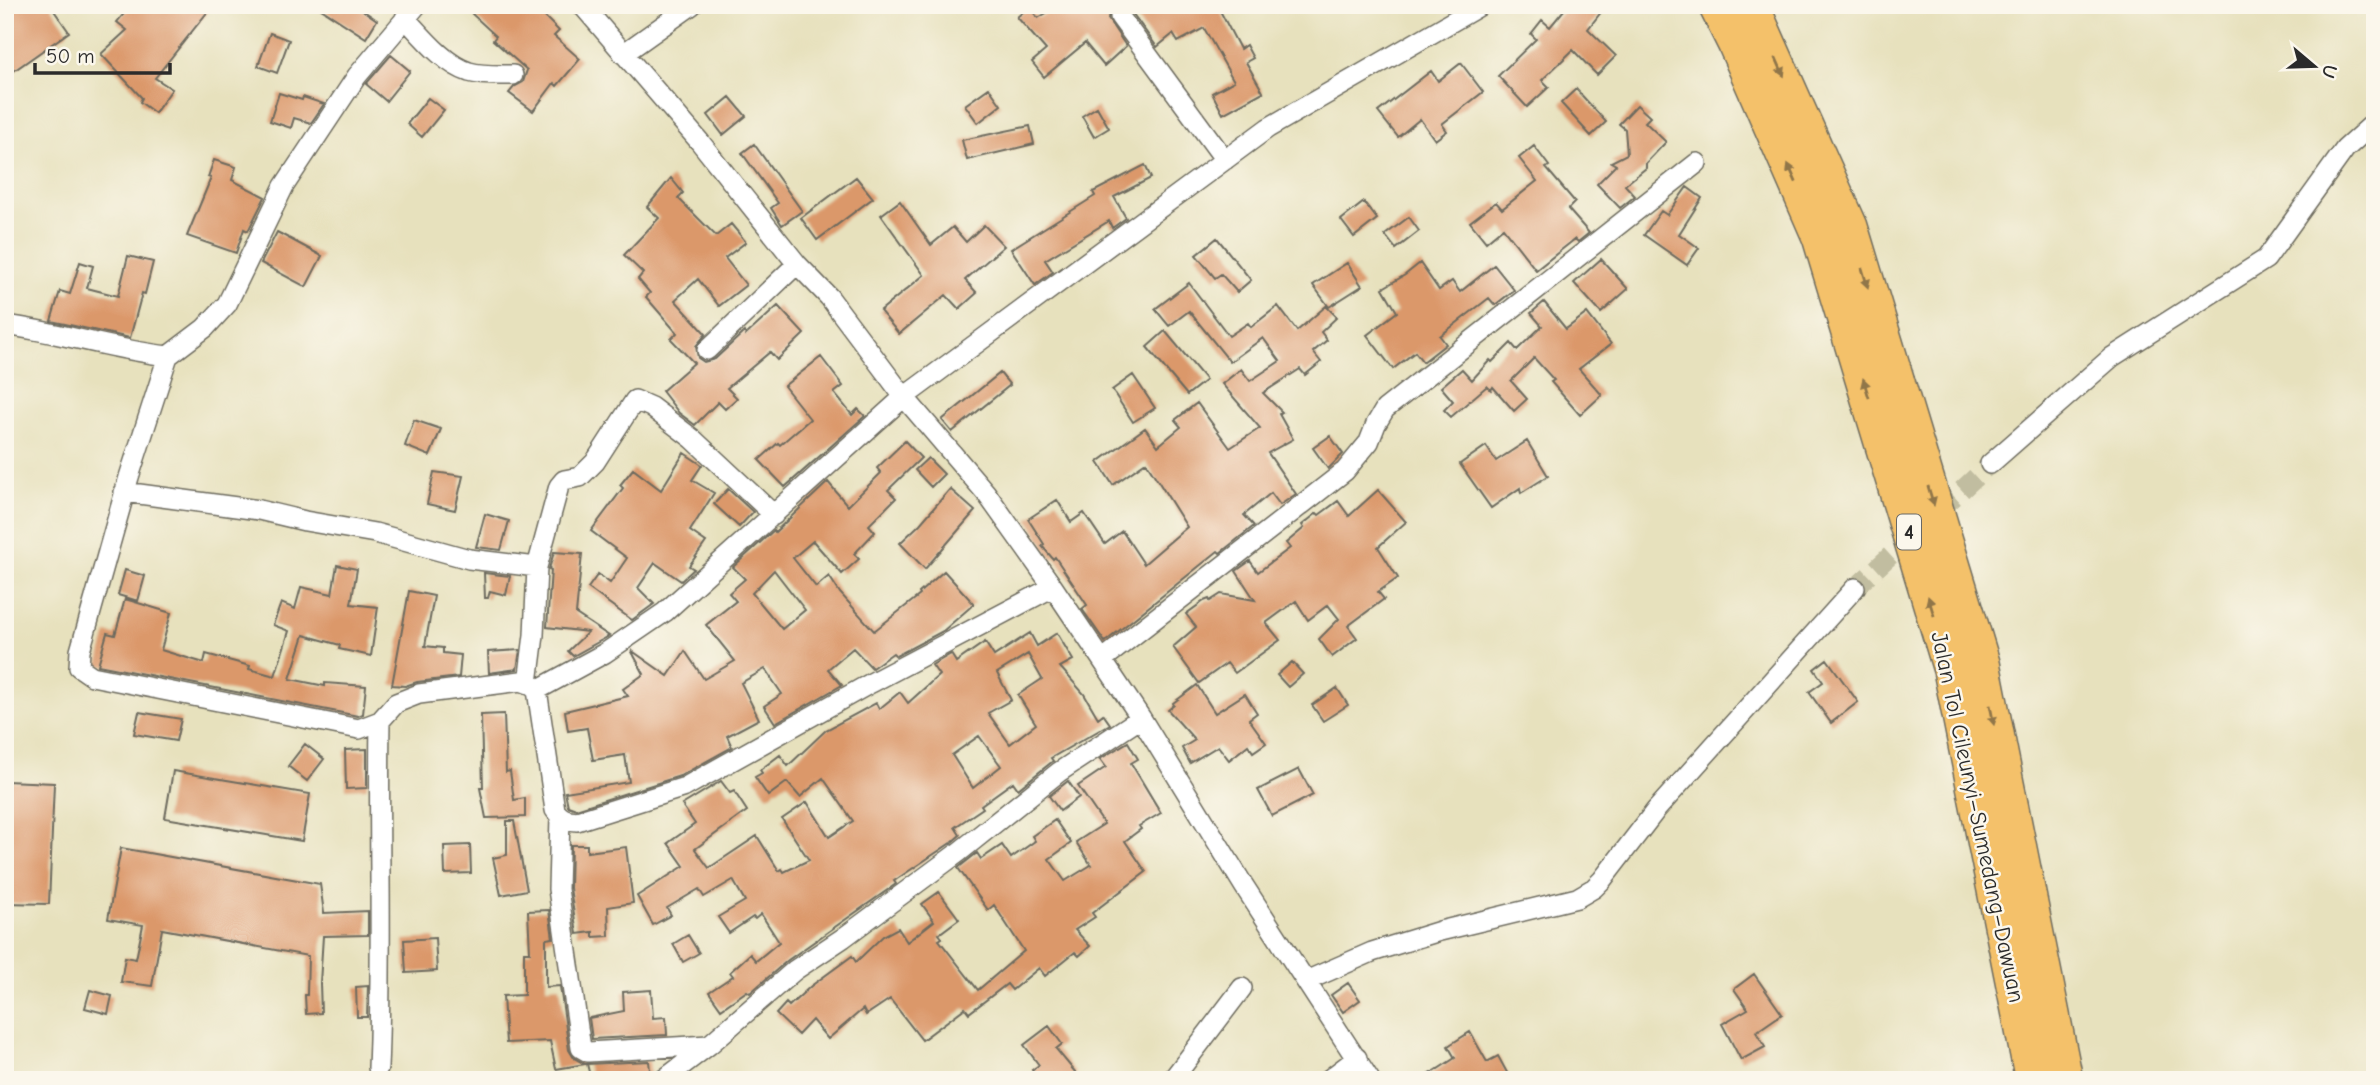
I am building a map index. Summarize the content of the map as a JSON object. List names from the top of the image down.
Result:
{
  "streets": {
    "highway": ["4", "Jalan Tol Cileunyi–Sumedang–Dawuan"]
  },
  "scale_bar": "50 m",
  "north": "right"
}
